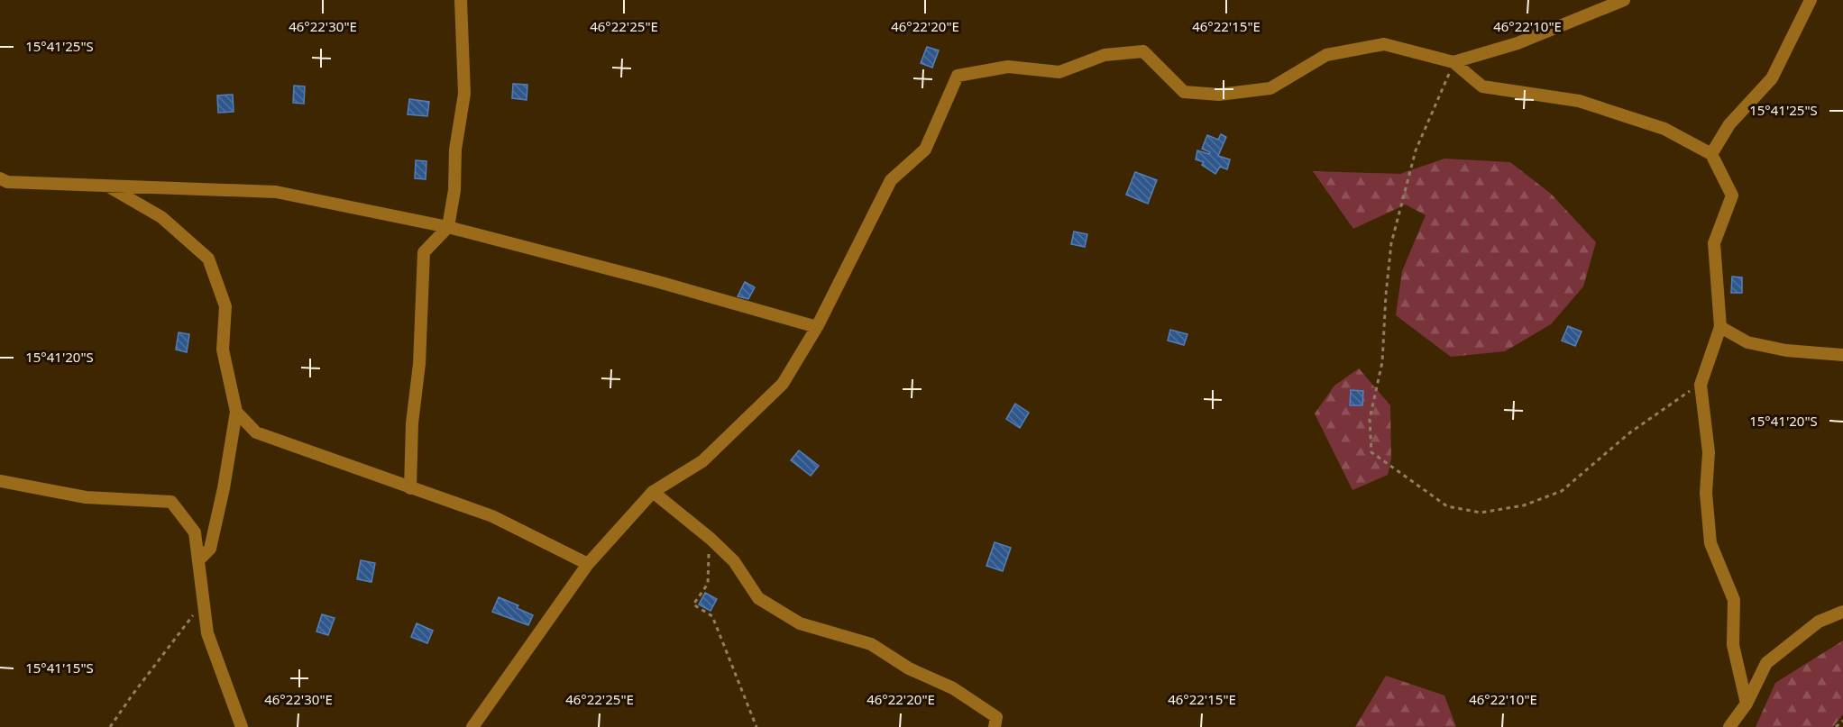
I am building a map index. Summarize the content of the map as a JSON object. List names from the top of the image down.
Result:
{
  "coordinates": [
    "46°22'30\"E",
    "46°22'25\"E",
    "46°22'20\"E",
    "46°22'15\"E",
    "46°22'10\"E",
    "15°41'25\"S",
    "15°41'20\"S",
    "15°41'15\"S"
  ]
}
